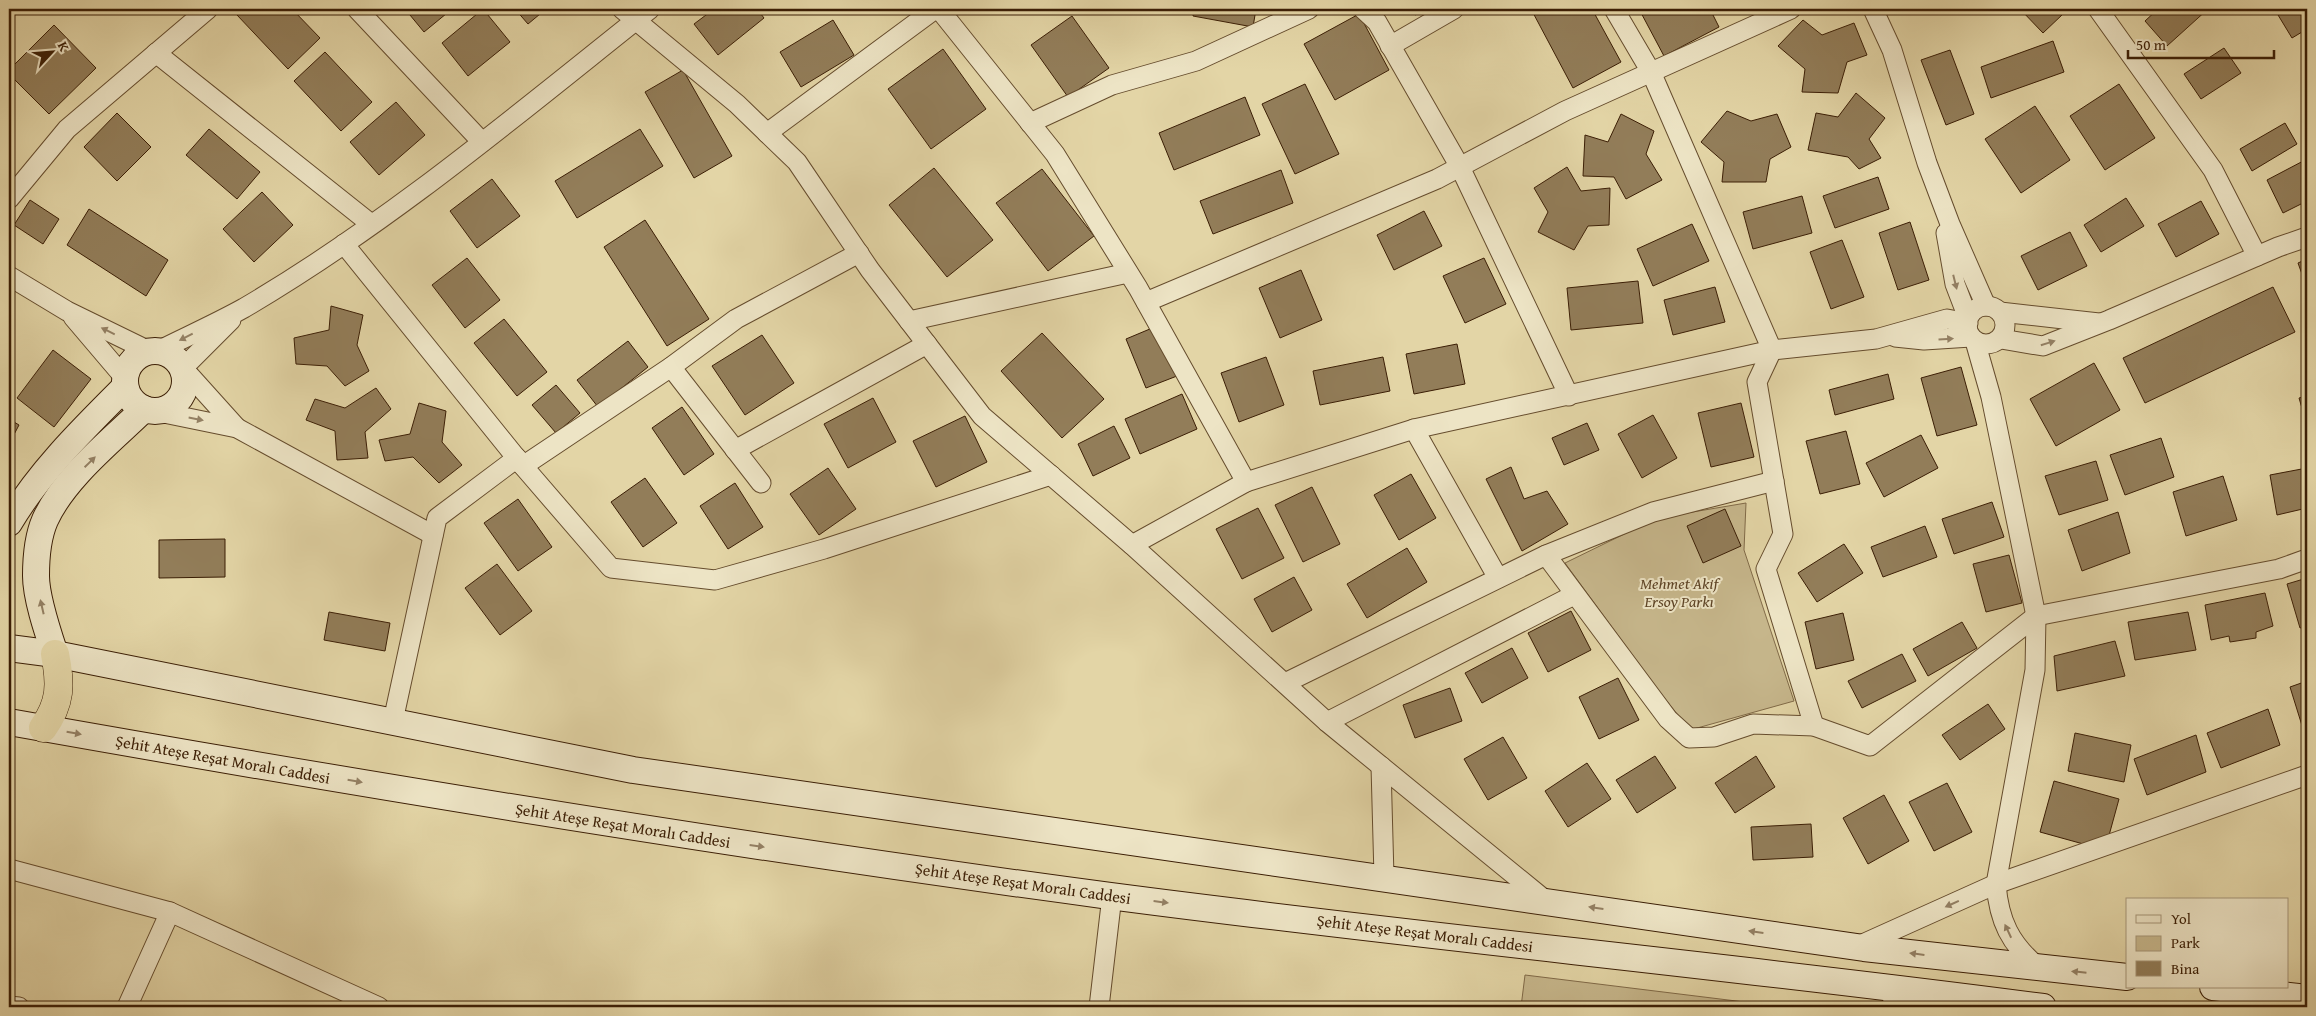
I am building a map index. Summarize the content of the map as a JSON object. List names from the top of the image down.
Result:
{
  "streets": {
    "main road": ["Şehit Ateşe Reşat Moralı Caddesi"]
  },
  "parks": ["Mehmet Akif Ersoy Parkı"],
  "legend": ["Yol", "Park", "Bina"],
  "scale_bar": "50 m",
  "north": "top right"
}
